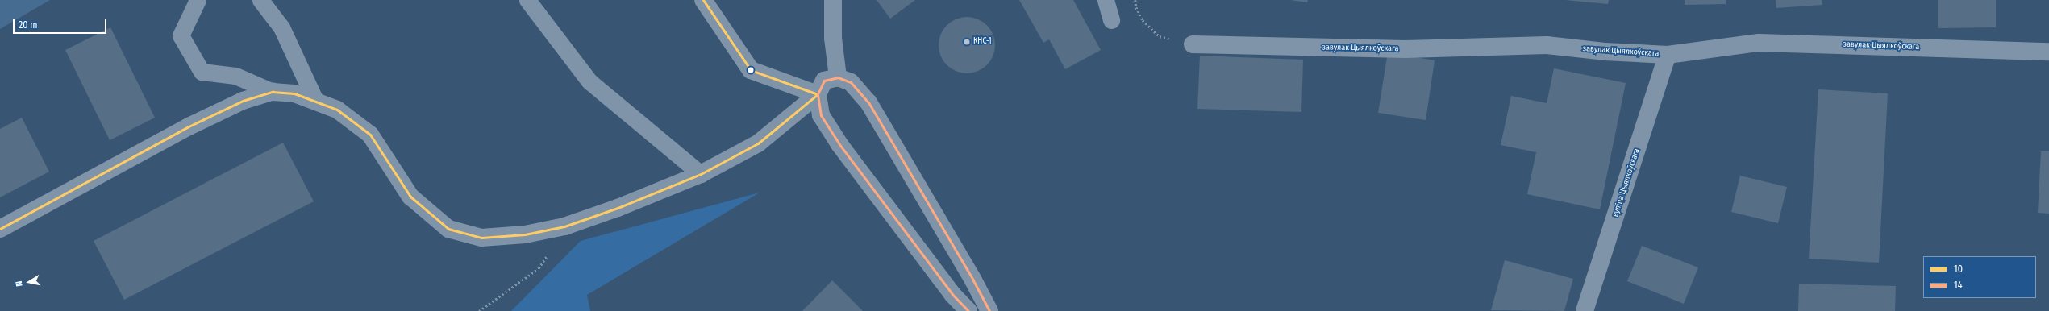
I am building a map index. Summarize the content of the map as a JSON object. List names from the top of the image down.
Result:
{
  "streets": {
    "street": ["завулак Цыялкоўскага", "вуліца Цыялкоўскага"]
  },
  "crossings": [
    ["завулак Цыялкоўскага", "вуліца Цыялкоўскага"]
  ],
  "places": ["КНС-1"],
  "lines": ["transit line 10", "transit line 14"],
  "legend": ["10", "14"],
  "scale_bar": "20 m",
  "north": "left"
}
